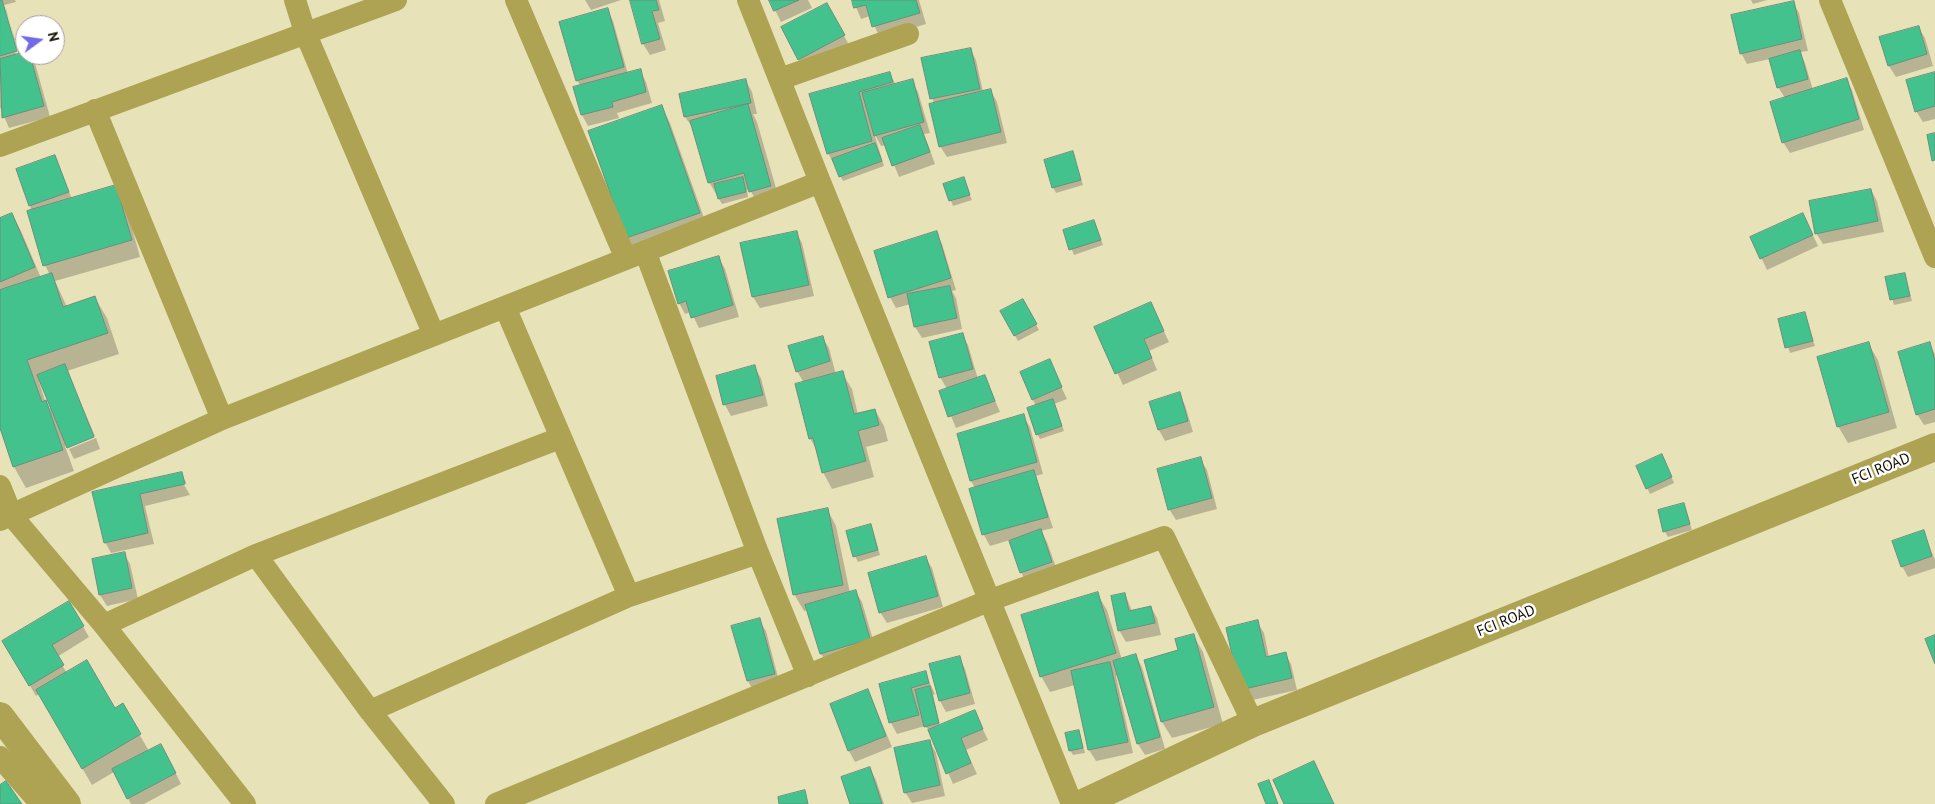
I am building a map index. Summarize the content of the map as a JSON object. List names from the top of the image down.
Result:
{
  "streets": {
    "street": ["FCI ROAD"]
  },
  "north": "right"
}
